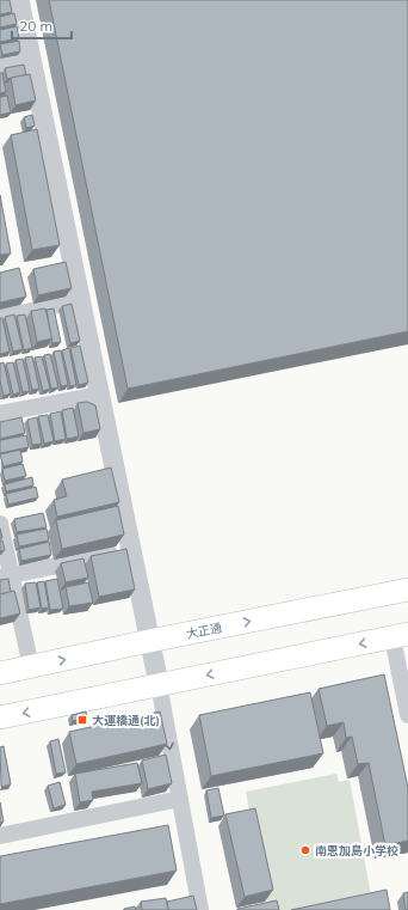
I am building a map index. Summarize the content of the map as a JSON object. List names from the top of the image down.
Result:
{
  "streets": {
    "main road": ["大正通"]
  },
  "places": {
    "transit": ["大運橋通(北)"],
    "other": ["南恩加島小学校"]
  },
  "scale_bar": "20 m"
}
